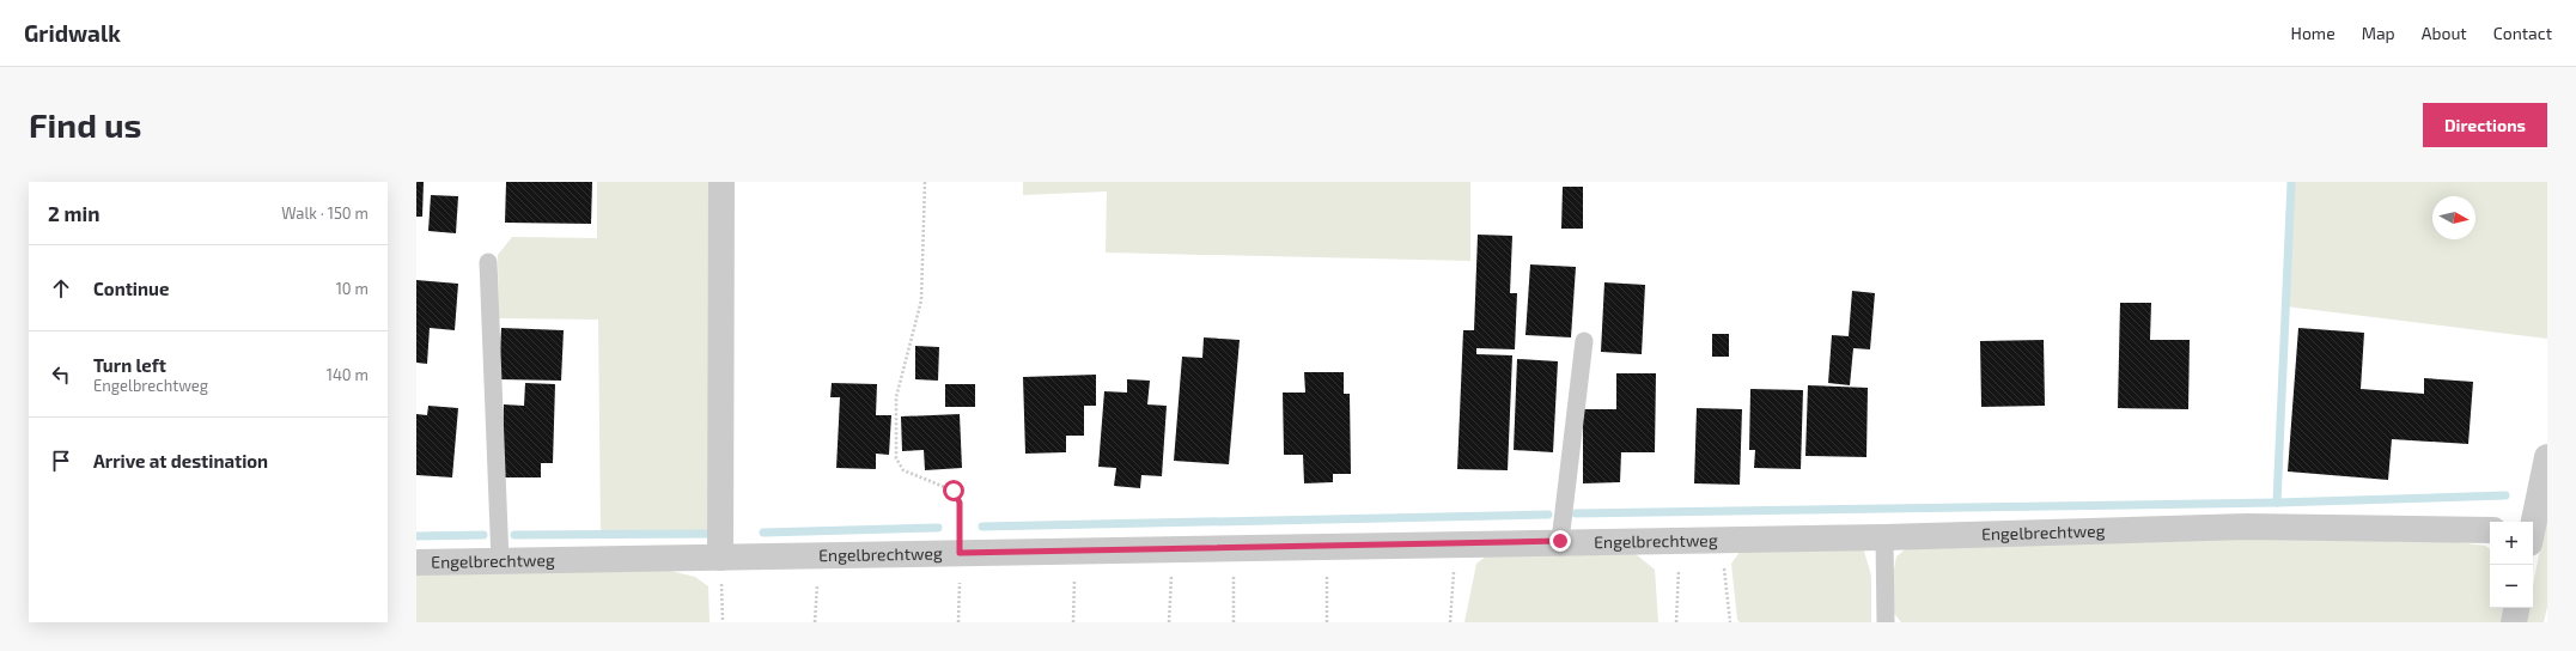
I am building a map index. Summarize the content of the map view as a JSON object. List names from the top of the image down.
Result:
{
  "streets": {
    "street": ["Engelbrechtweg"]
  },
  "north": "right",
  "page": {
    "header": "Gridwalk",
    "nav": [
      "Home",
      "Map",
      "About",
      "Contact"
    ],
    "buttons": "Directions",
    "title": "Find us",
    "heading": ["2 min", "Walk · 150 m"],
    "list": [
      ["Continue", "10 m"],
      ["Turn left", "Engelbrechtweg", "140 m"],
      "Arrive at destination"
    ],
    "map_buttons": ["+", "−"]
  }
}
